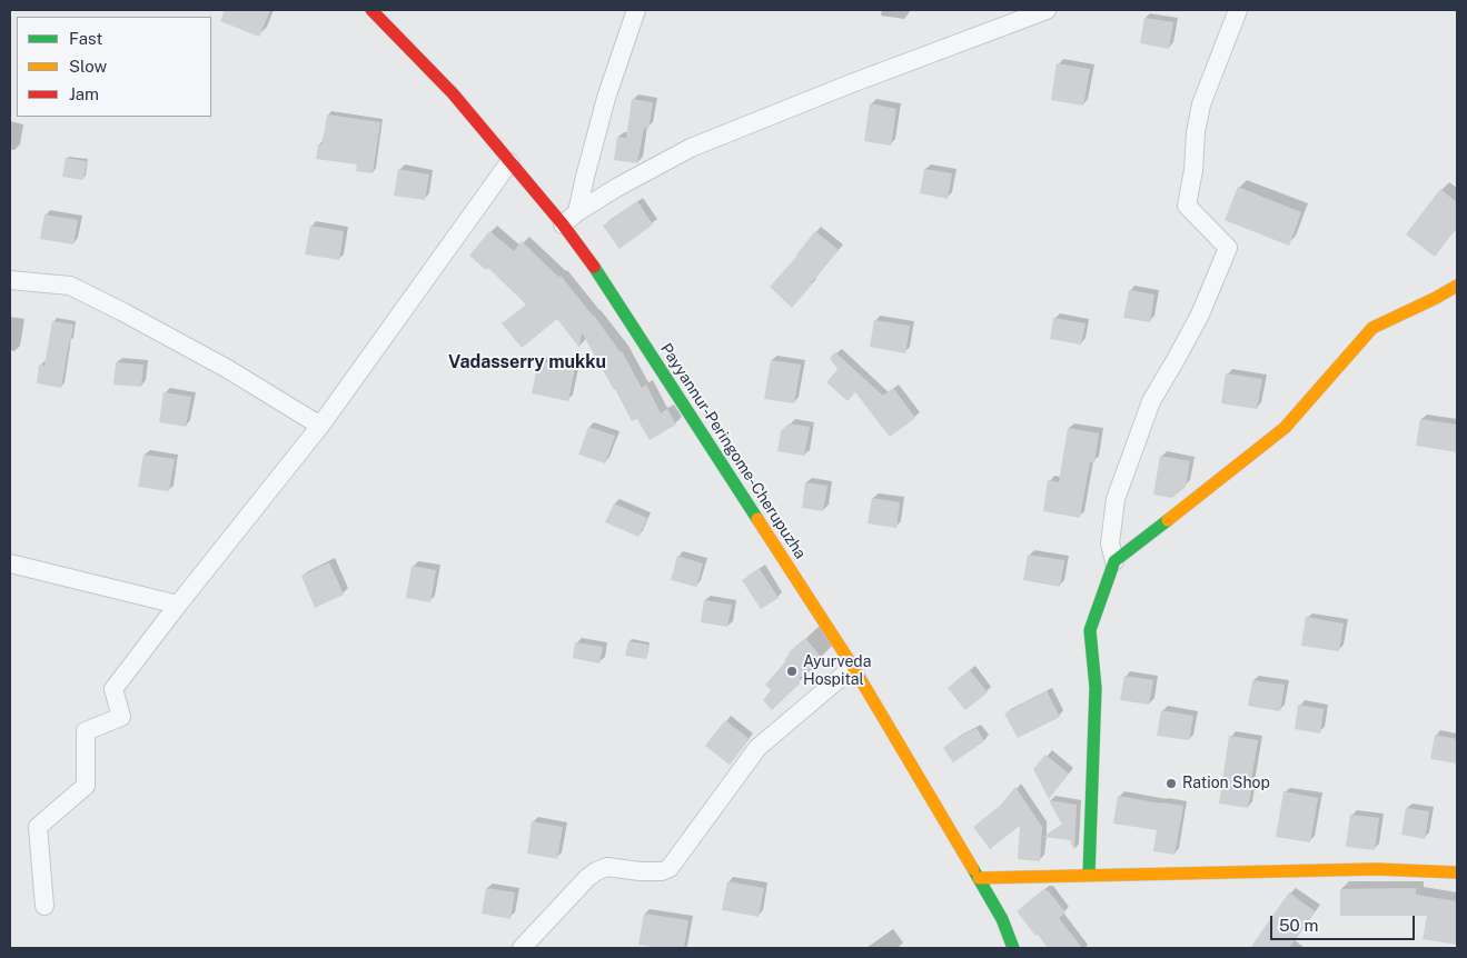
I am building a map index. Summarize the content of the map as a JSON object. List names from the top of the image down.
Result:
{
  "streets": {
    "street": ["Payyannur-Peringome-Cherupuzha"]
  },
  "districts": ["Vadasserry mukku"],
  "places": ["Ayurveda Hospital", "Ration Shop"],
  "legend": ["Fast", "Slow", "Jam"],
  "scale_bar": "50 m"
}
